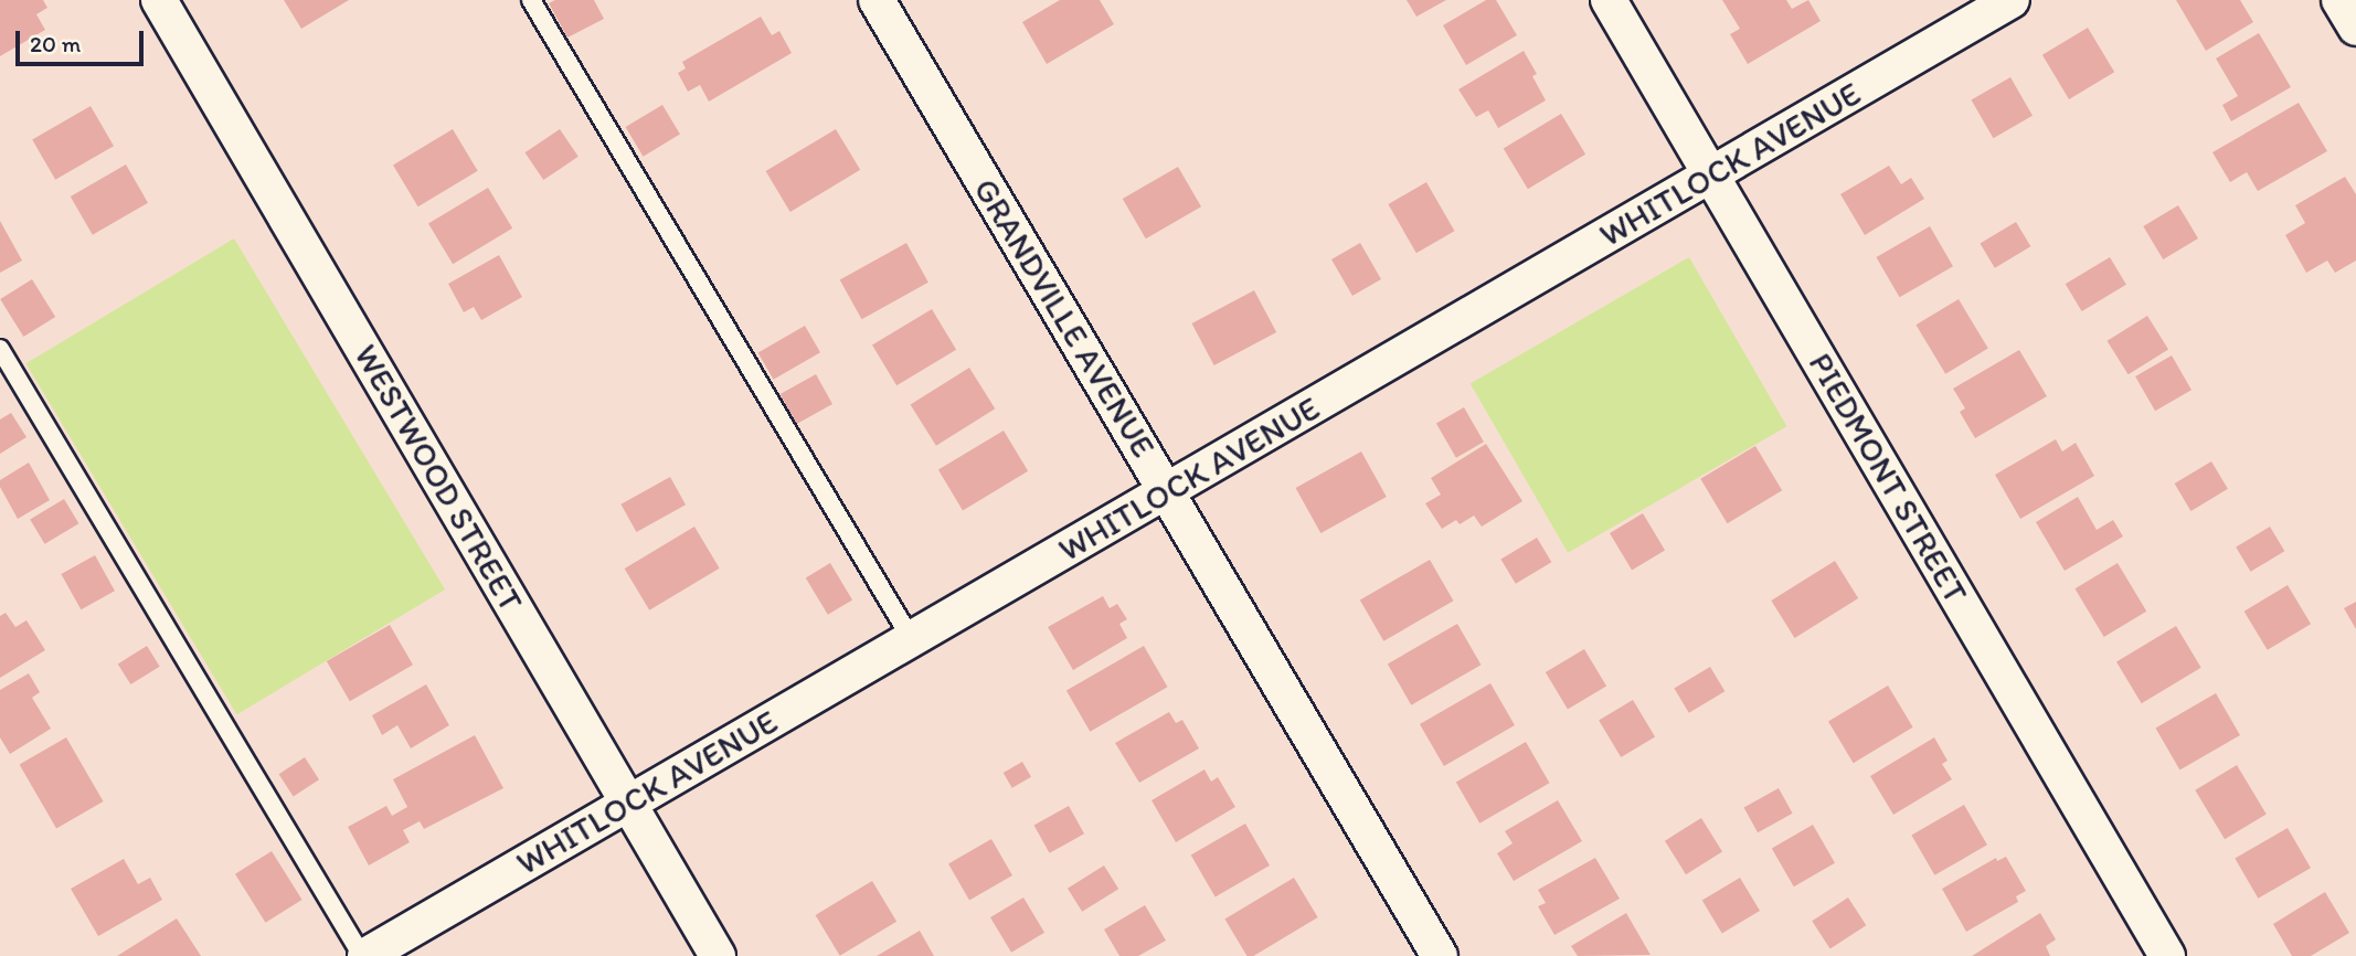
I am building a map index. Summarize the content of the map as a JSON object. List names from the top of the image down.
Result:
{
  "streets": {
    "street": [
      "WHITLOCK AVENUE",
      "GRANDVILLE AVENUE",
      "WESTWOOD STREET",
      "PIEDMONT STREET"
    ]
  },
  "crossings": [
    ["WHITLOCK AVENUE", "GRANDVILLE AVENUE"],
    ["WHITLOCK AVENUE", "WESTWOOD STREET"],
    ["WHITLOCK AVENUE", "PIEDMONT STREET"]
  ],
  "scale_bar": "20 m"
}
